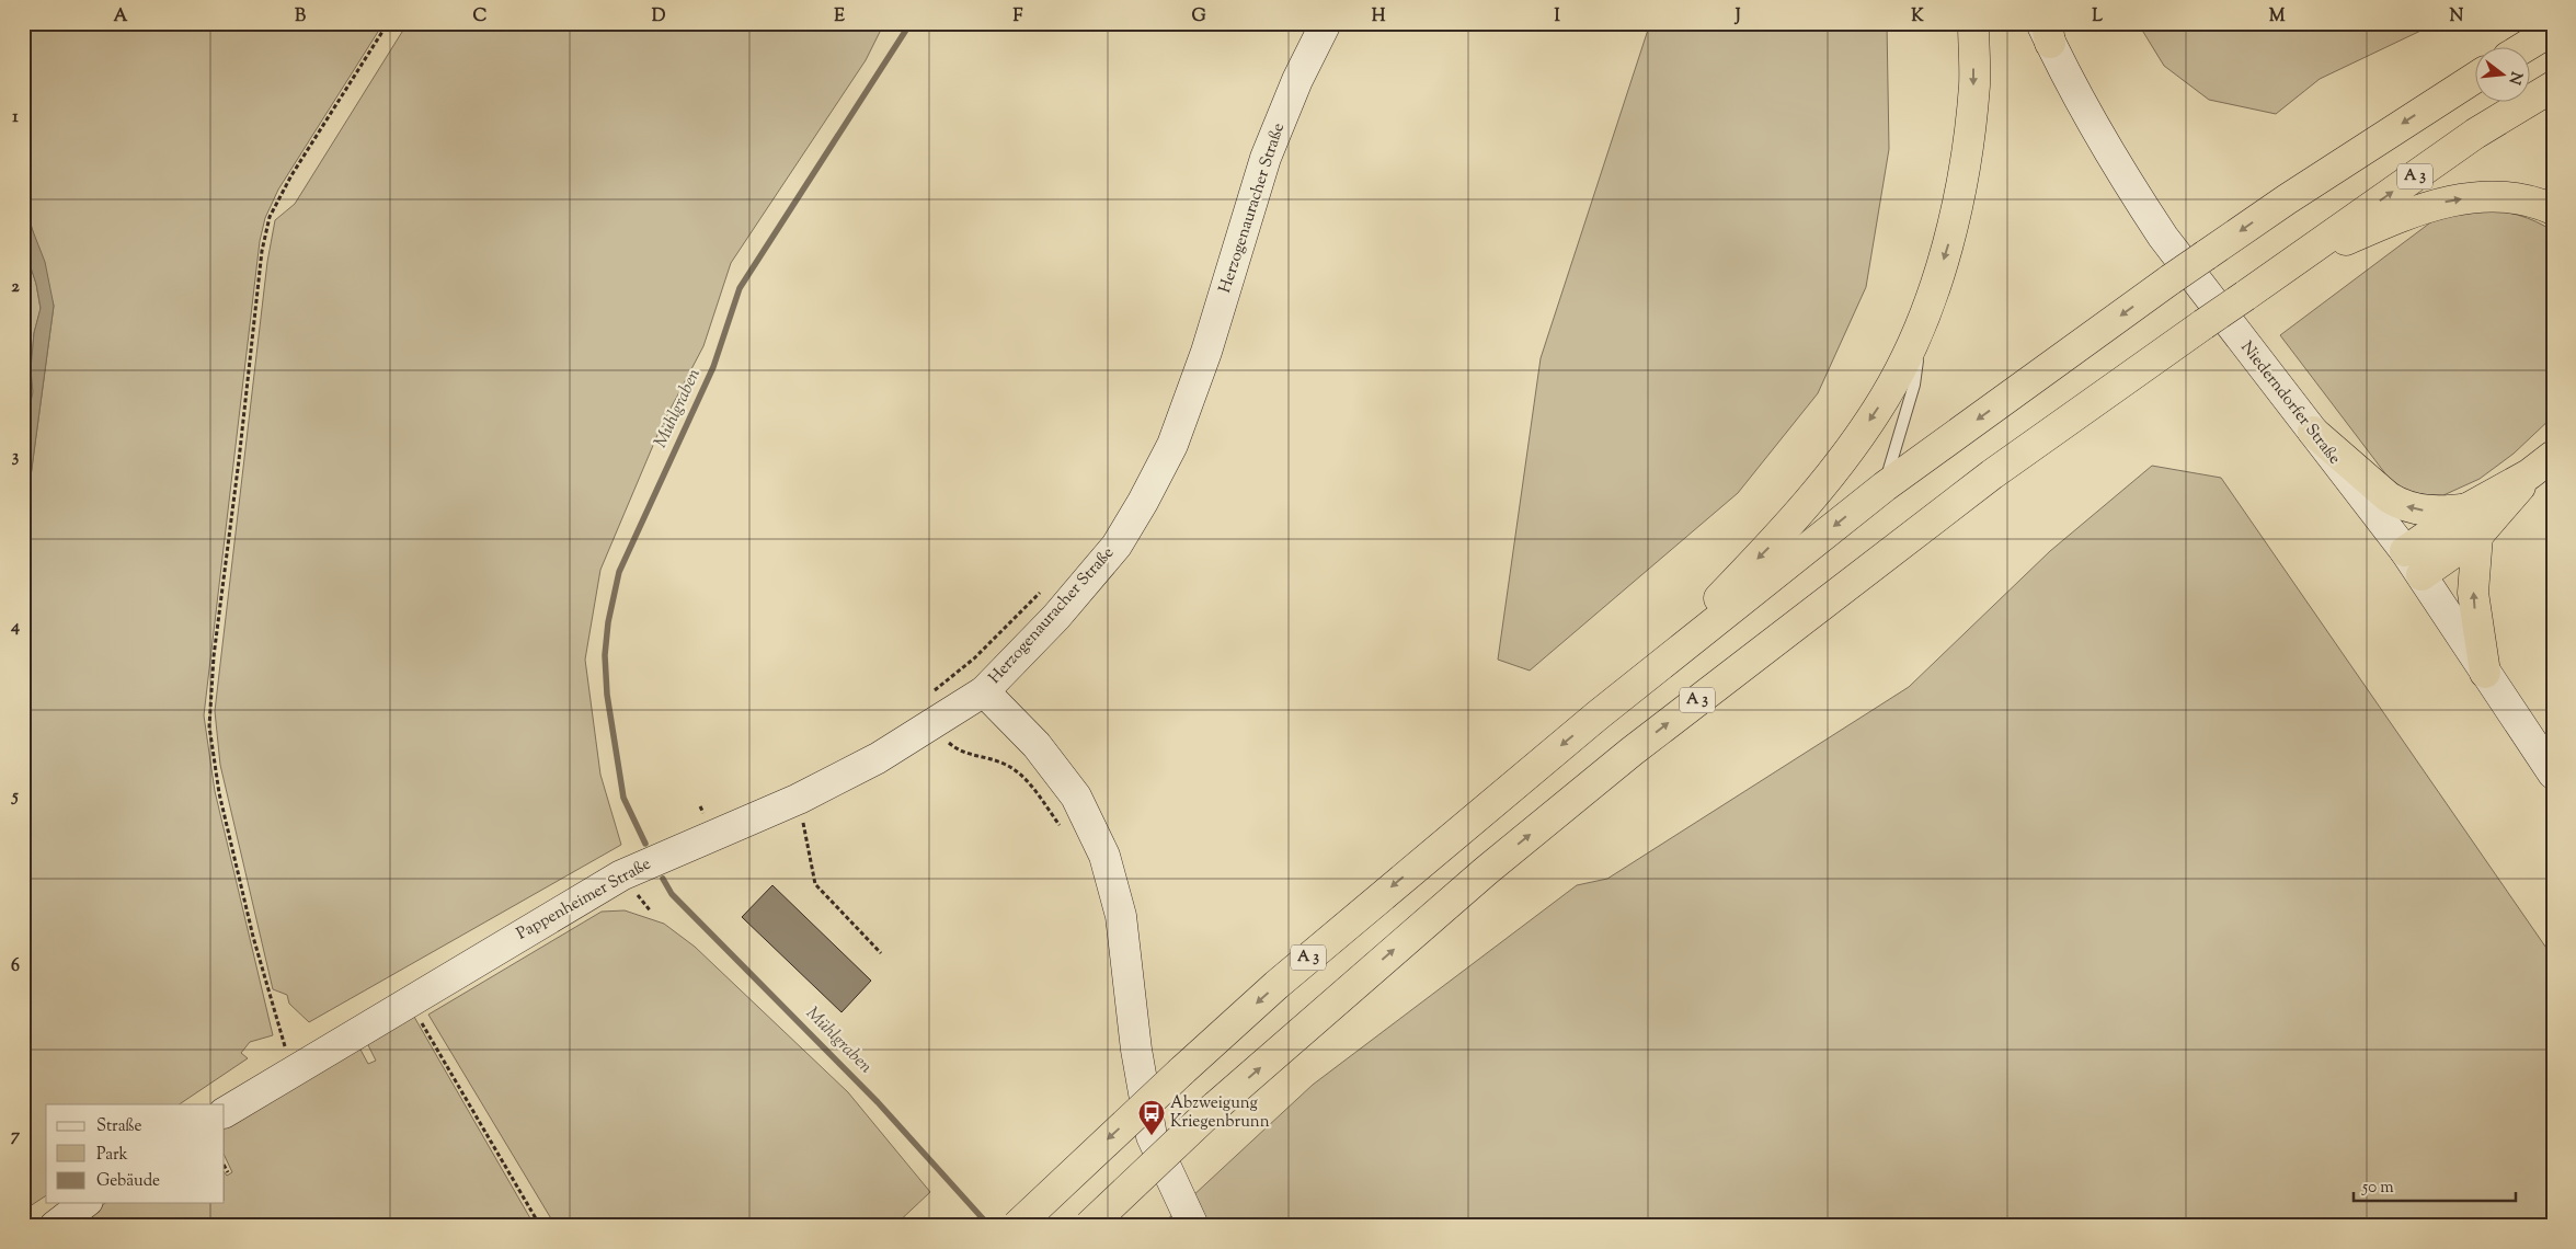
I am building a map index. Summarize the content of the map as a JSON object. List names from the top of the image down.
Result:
{
  "streets": {
    "highway": ["A 3"],
    "street": ["Herzogenauracher Straße", "Niederndorfer Straße", "Pappenheimer Straße"]
  },
  "crossings": [
    ["Herzogenauracher Straße", "Pappenheimer Straße"]
  ],
  "water": ["Mühlgraben"],
  "places": {
    "bus stop": ["Abzweigung Kriegenbrunn"]
  },
  "legend": ["Straße", "Park", "Gebäude"],
  "scale_bar": "50 m",
  "north": "right",
  "grid": {
    "columns": [
      "A",
      "B",
      "C",
      "D",
      "E",
      "F",
      "G",
      "H",
      "I",
      "J",
      "K",
      "L",
      "M",
      "N"
    ],
    "rows": [
      "1",
      "2",
      "3",
      "4",
      "5",
      "6",
      "7"
    ]
  }
}
